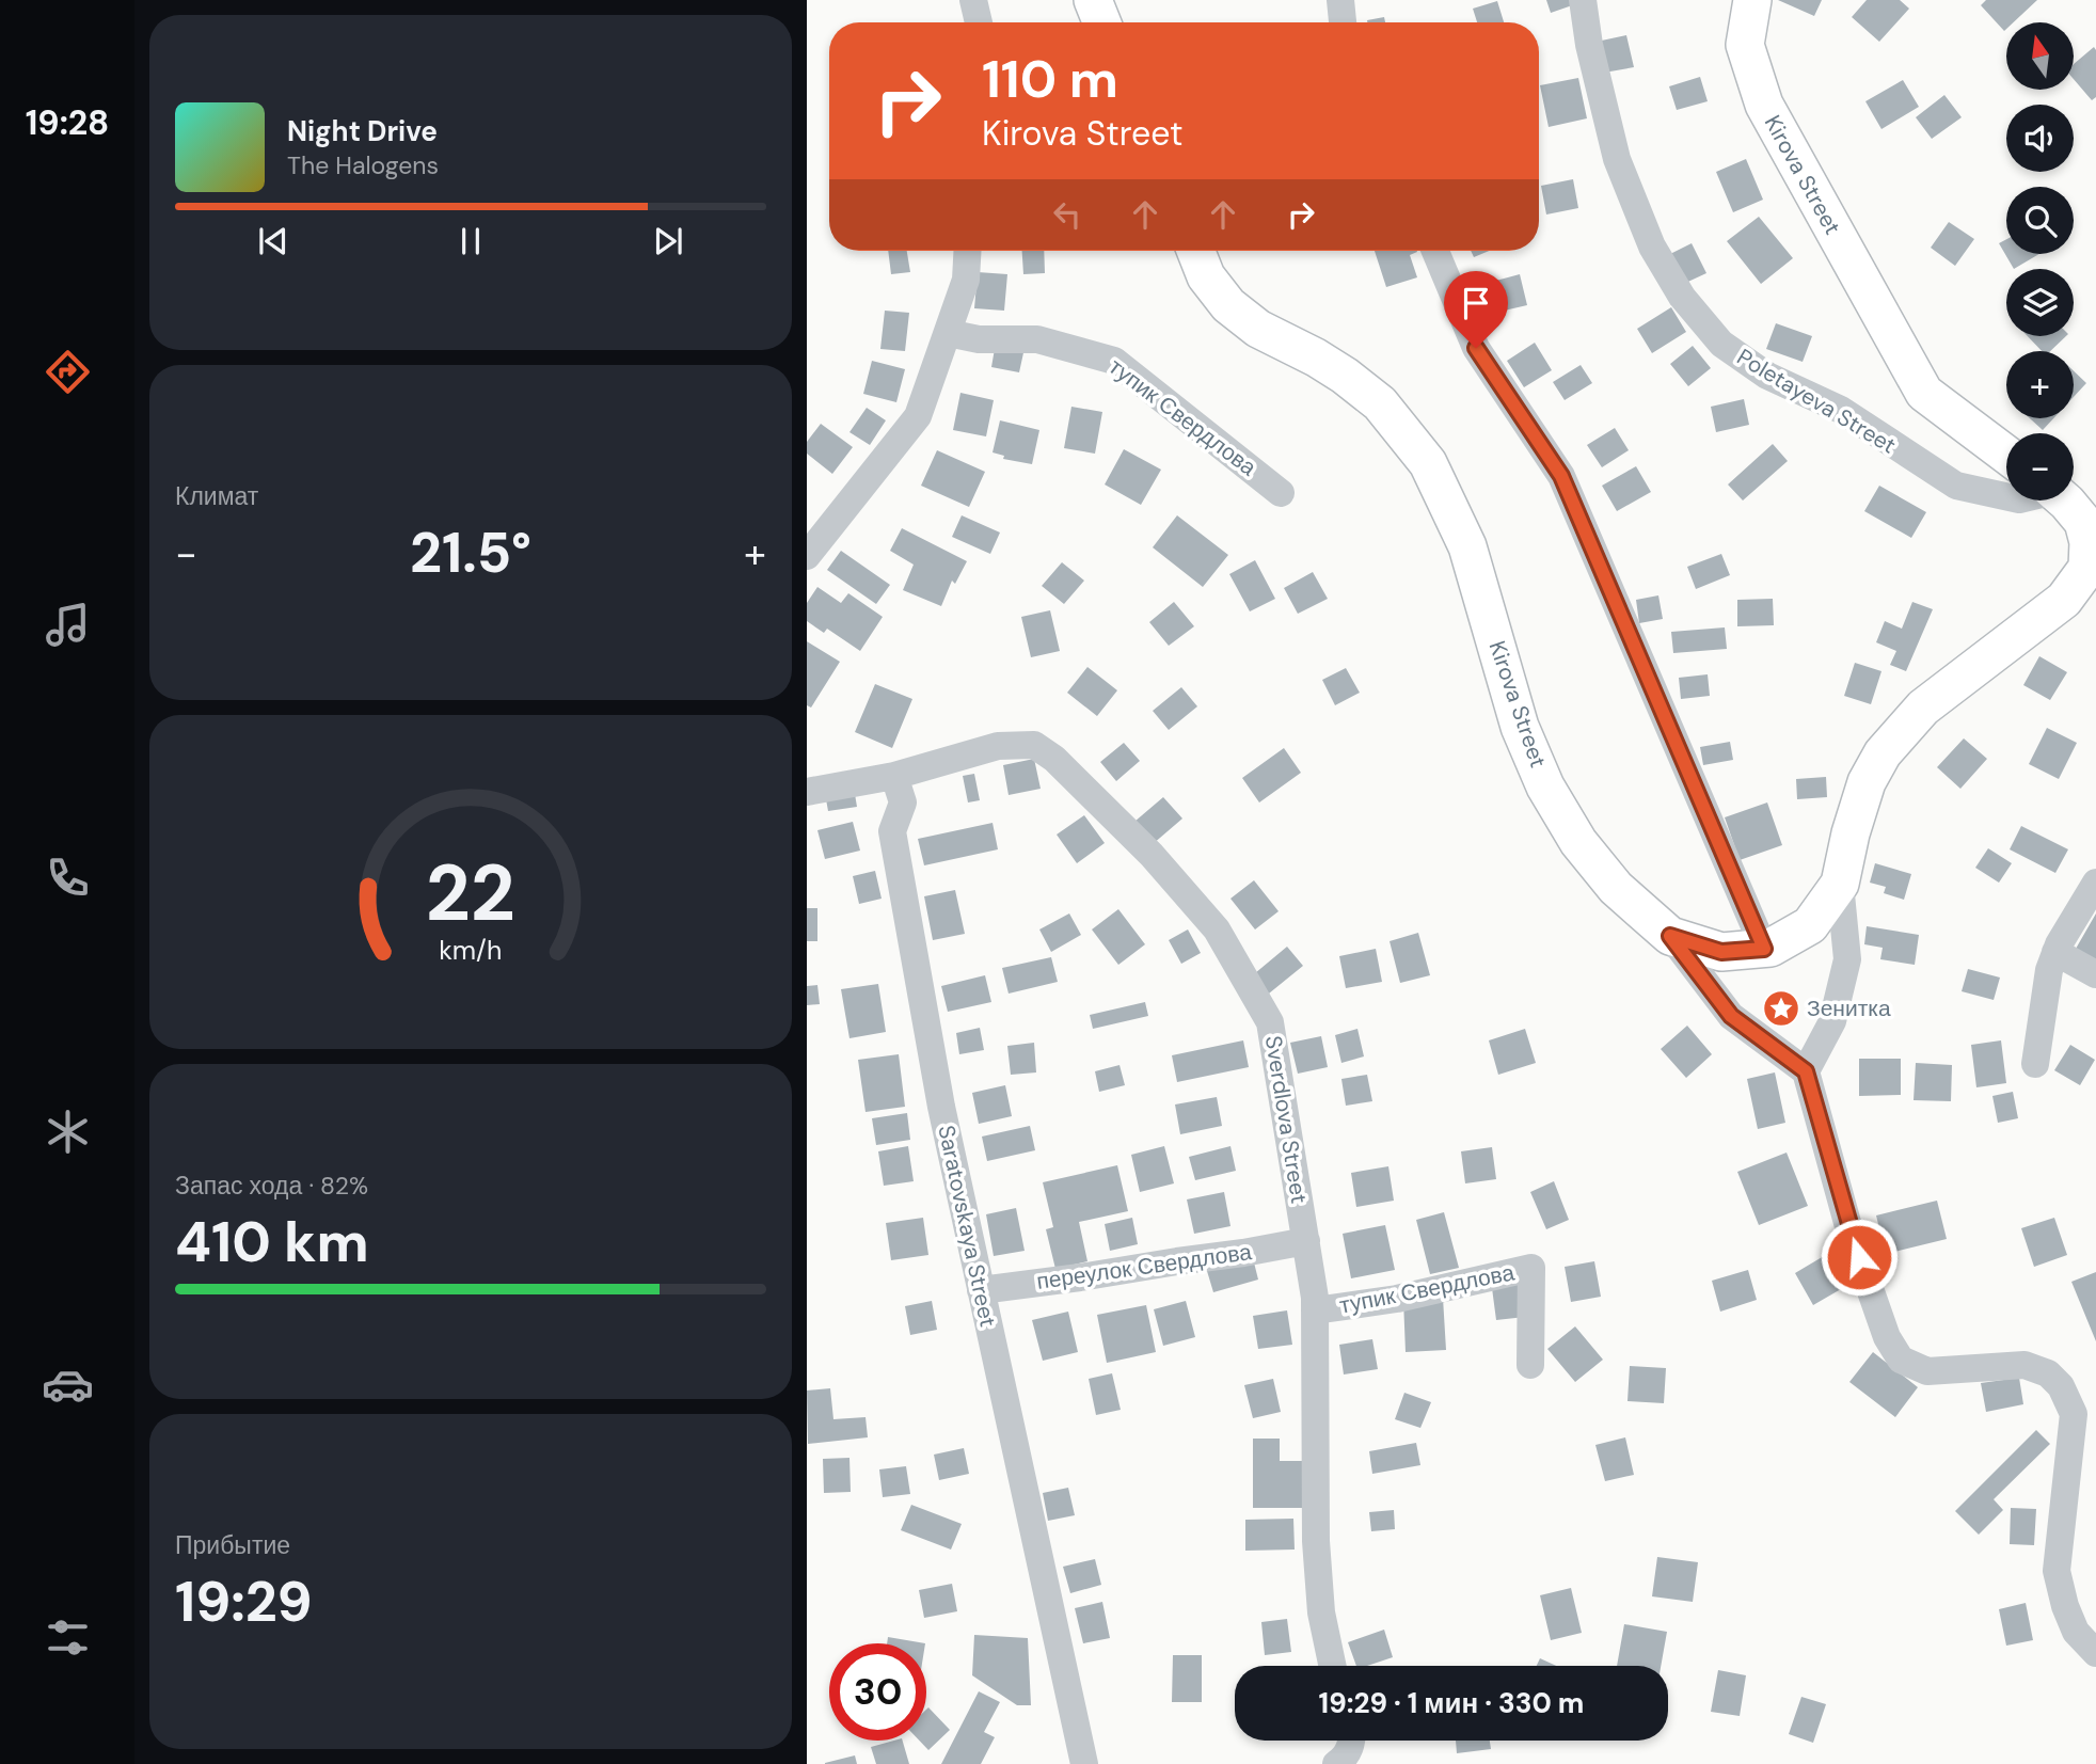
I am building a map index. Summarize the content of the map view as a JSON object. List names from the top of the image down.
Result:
{
  "streets": {
    "main road": ["Kirova Street"],
    "street": [
      "Poletayeva Street",
      "тупик Свердлова",
      "Sverdlova Street",
      "Saratovskaya Street",
      "переулок Свердлова"
    ]
  },
  "crossings": [
    ["тупик Свердлова", "Sverdlova Street"],
    ["Sverdlova Street", "Saratovskaya Street"],
    ["Sverdlova Street", "переулок Свердлова"],
    ["Saratovskaya Street", "переулок Свердлова"]
  ],
  "places": {
    "place": ["Зенитка"]
  },
  "north": "top",
  "page": {
    "tabs": "19:28",
    "map_buttons": ["+", "−"],
    "turn": ["110 m", "Kirova Street"],
    "song": ["Night Drive", "The Halogens"],
    "tile": [
      "Климат",
      ["Запас хода · 82%", "410 km"],
      ["Прибытие", "19:29"]
    ],
    "heat": ["−", "21.5°", "+"],
    "limit": "30",
    "trip": "19:29 · 1 мин · 330 m",
    "gauge": ["22", "km/h"]
  }
}
